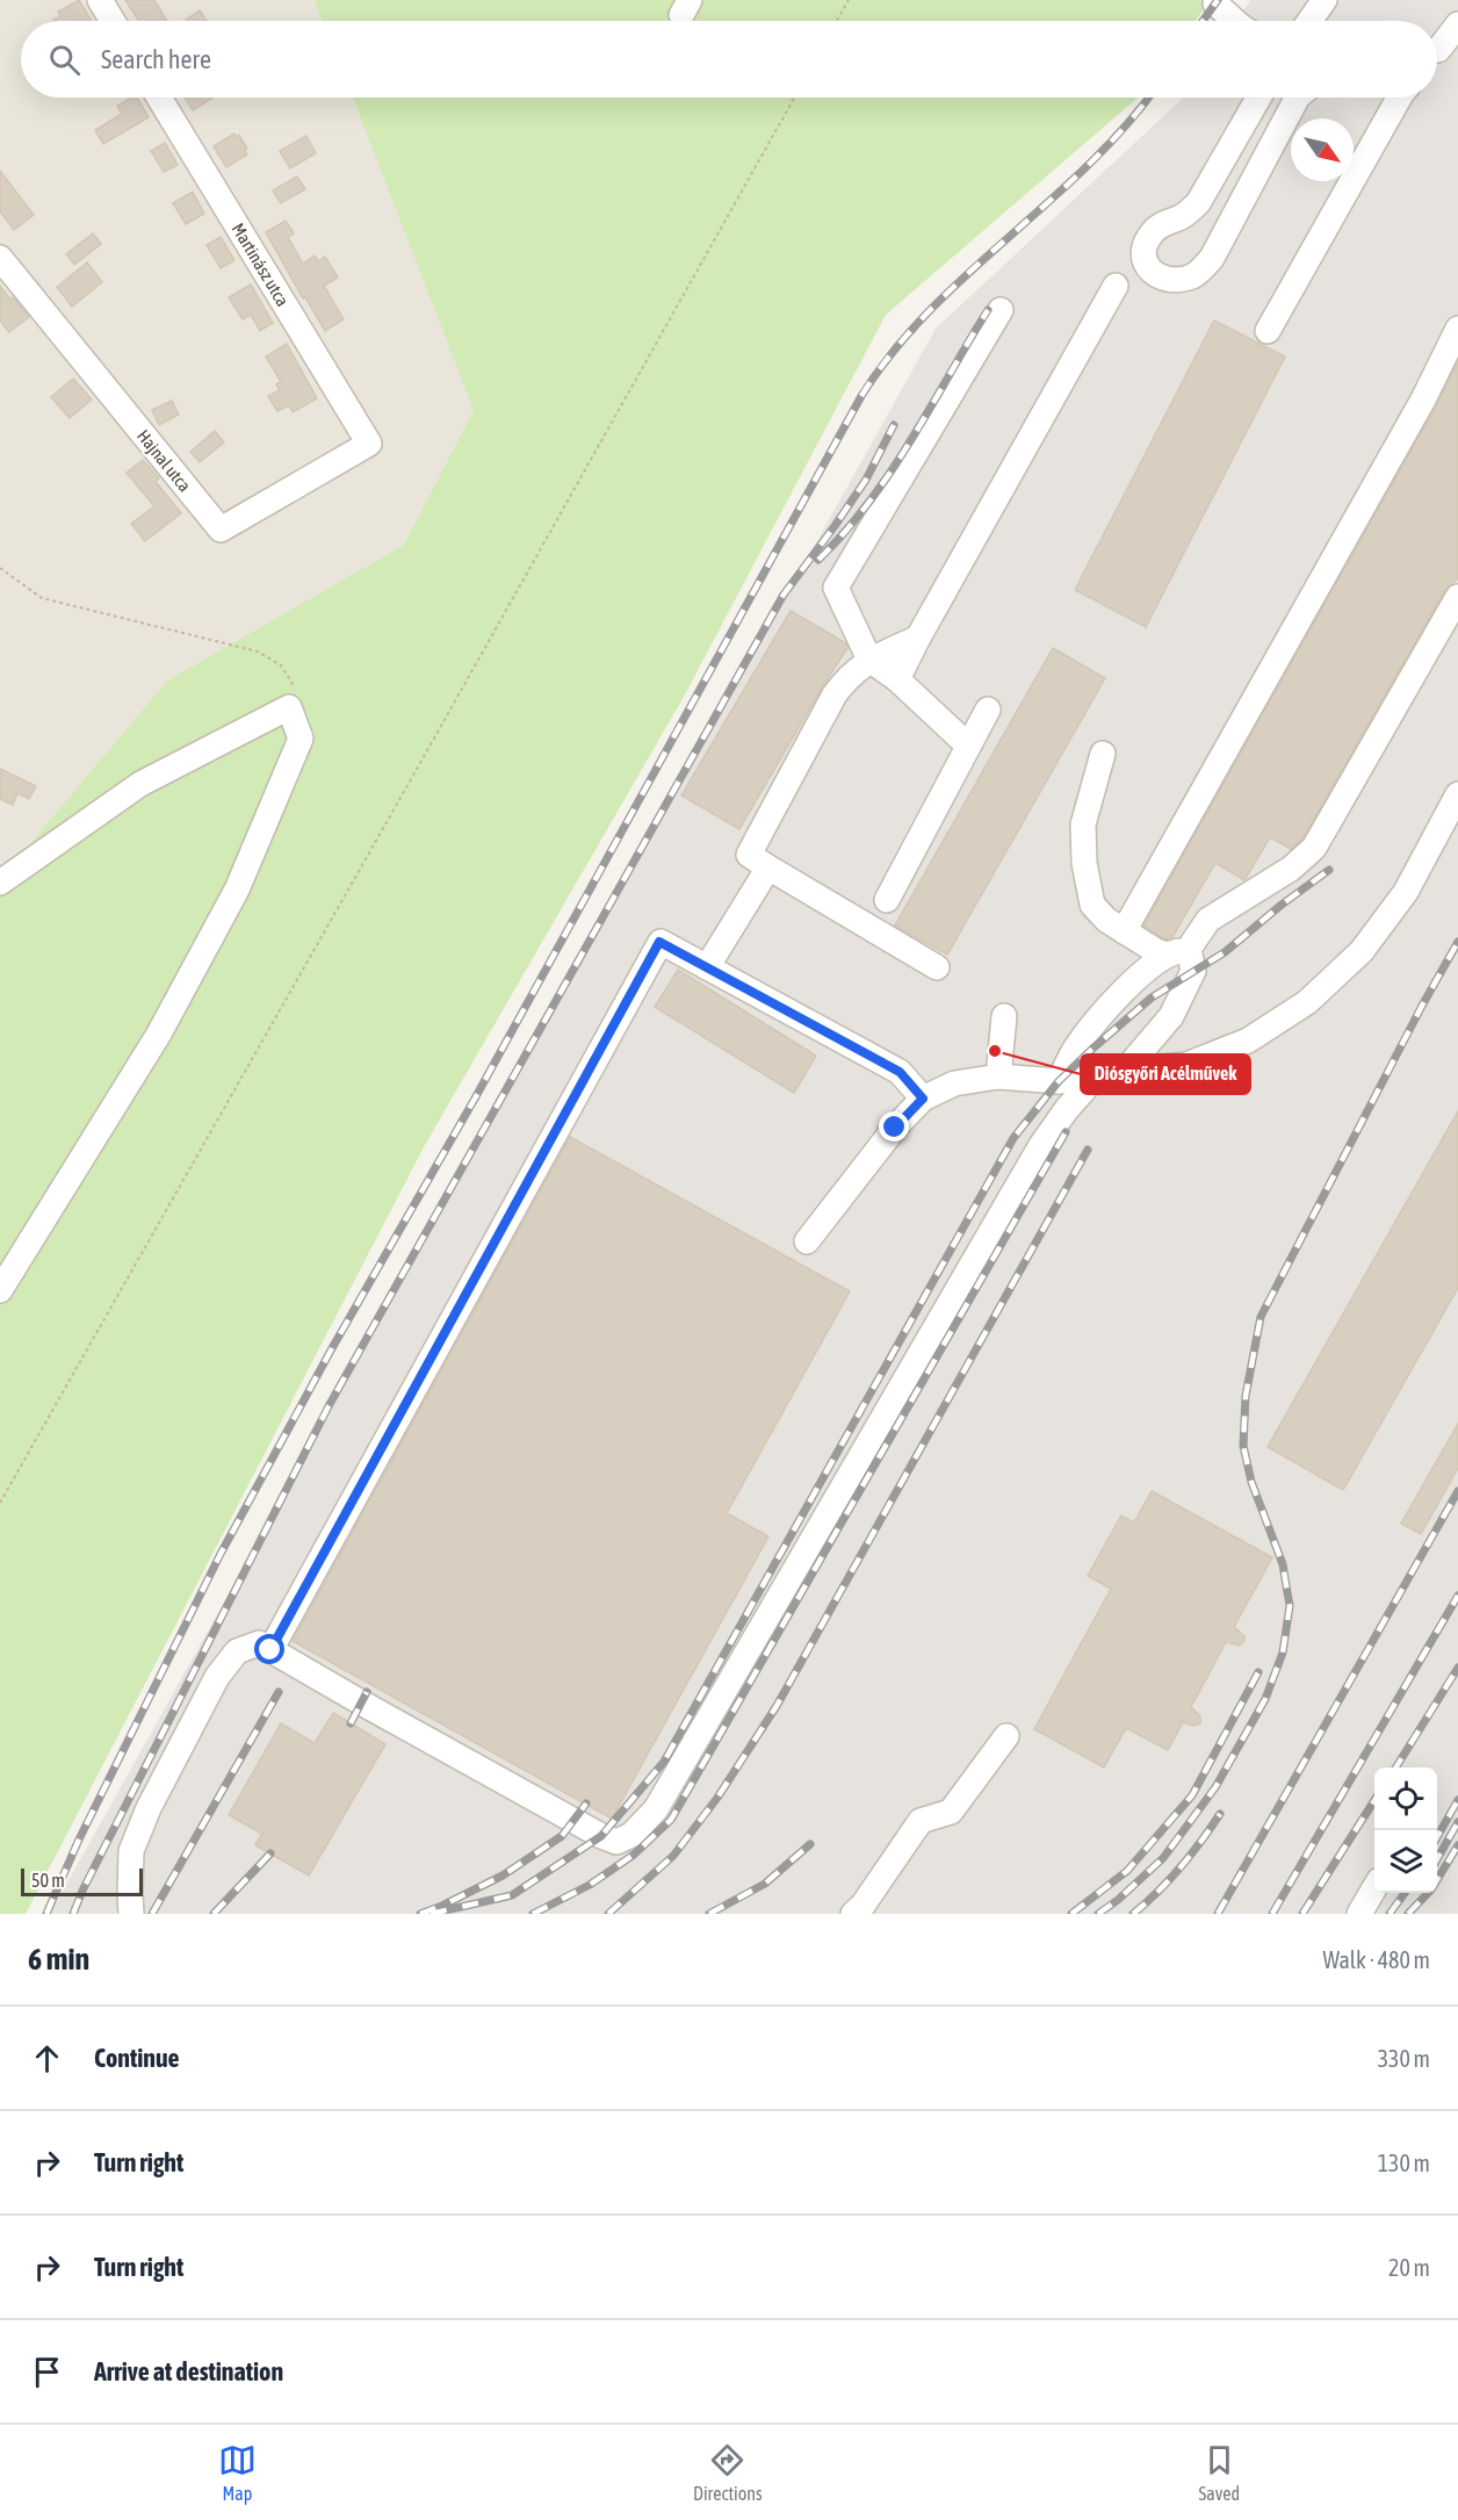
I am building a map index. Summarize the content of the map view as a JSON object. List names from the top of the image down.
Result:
{
  "streets": {
    "street": ["Martinász utca", "Hajnal utca"]
  },
  "crossings": [
    ["Martinász utca", "Hajnal utca"]
  ],
  "places": ["Diósgyőri Acélművek"],
  "scale_bar": "50 m",
  "north": "bottom right",
  "page": {
    "search": "Search here",
    "scale": "50 m",
    "heading": ["6 min", "Walk · 480 m"],
    "list": [
      ["Continue", "330 m"],
      ["Turn right", "130 m"],
      ["Turn right", "20 m"],
      "Arrive at destination"
    ],
    "nav": ["Map", "Directions", "Saved"]
  }
}
